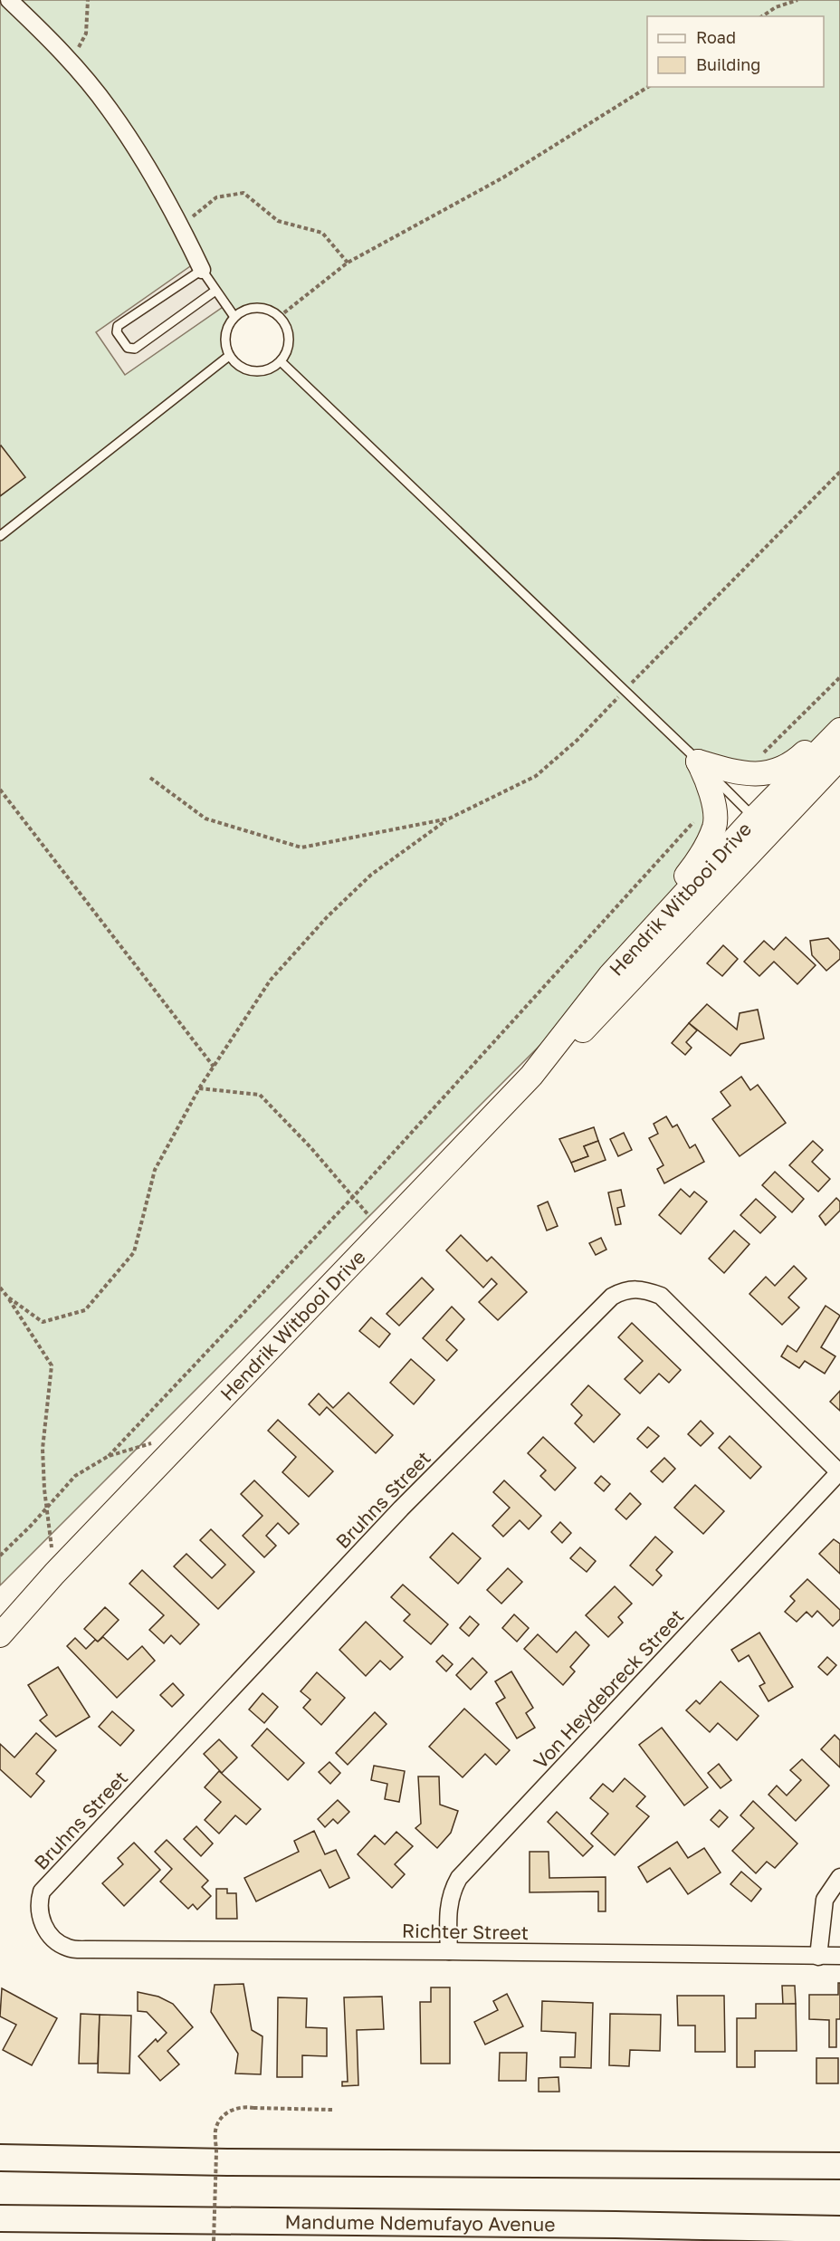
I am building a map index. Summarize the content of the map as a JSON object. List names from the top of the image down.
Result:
{
  "streets": {
    "main road": ["Hendrik Witbooi Drive", "Mandume Ndemufayo Avenue"],
    "street": ["Bruhns Street", "Von Heydebreck Street", "Richter Street"]
  },
  "crossings": [
    ["Bruhns Street", "Von Heydebreck Street"],
    ["Bruhns Street", "Richter Street"],
    ["Von Heydebreck Street", "Richter Street"]
  ],
  "legend": ["Road", "Building"]
}
